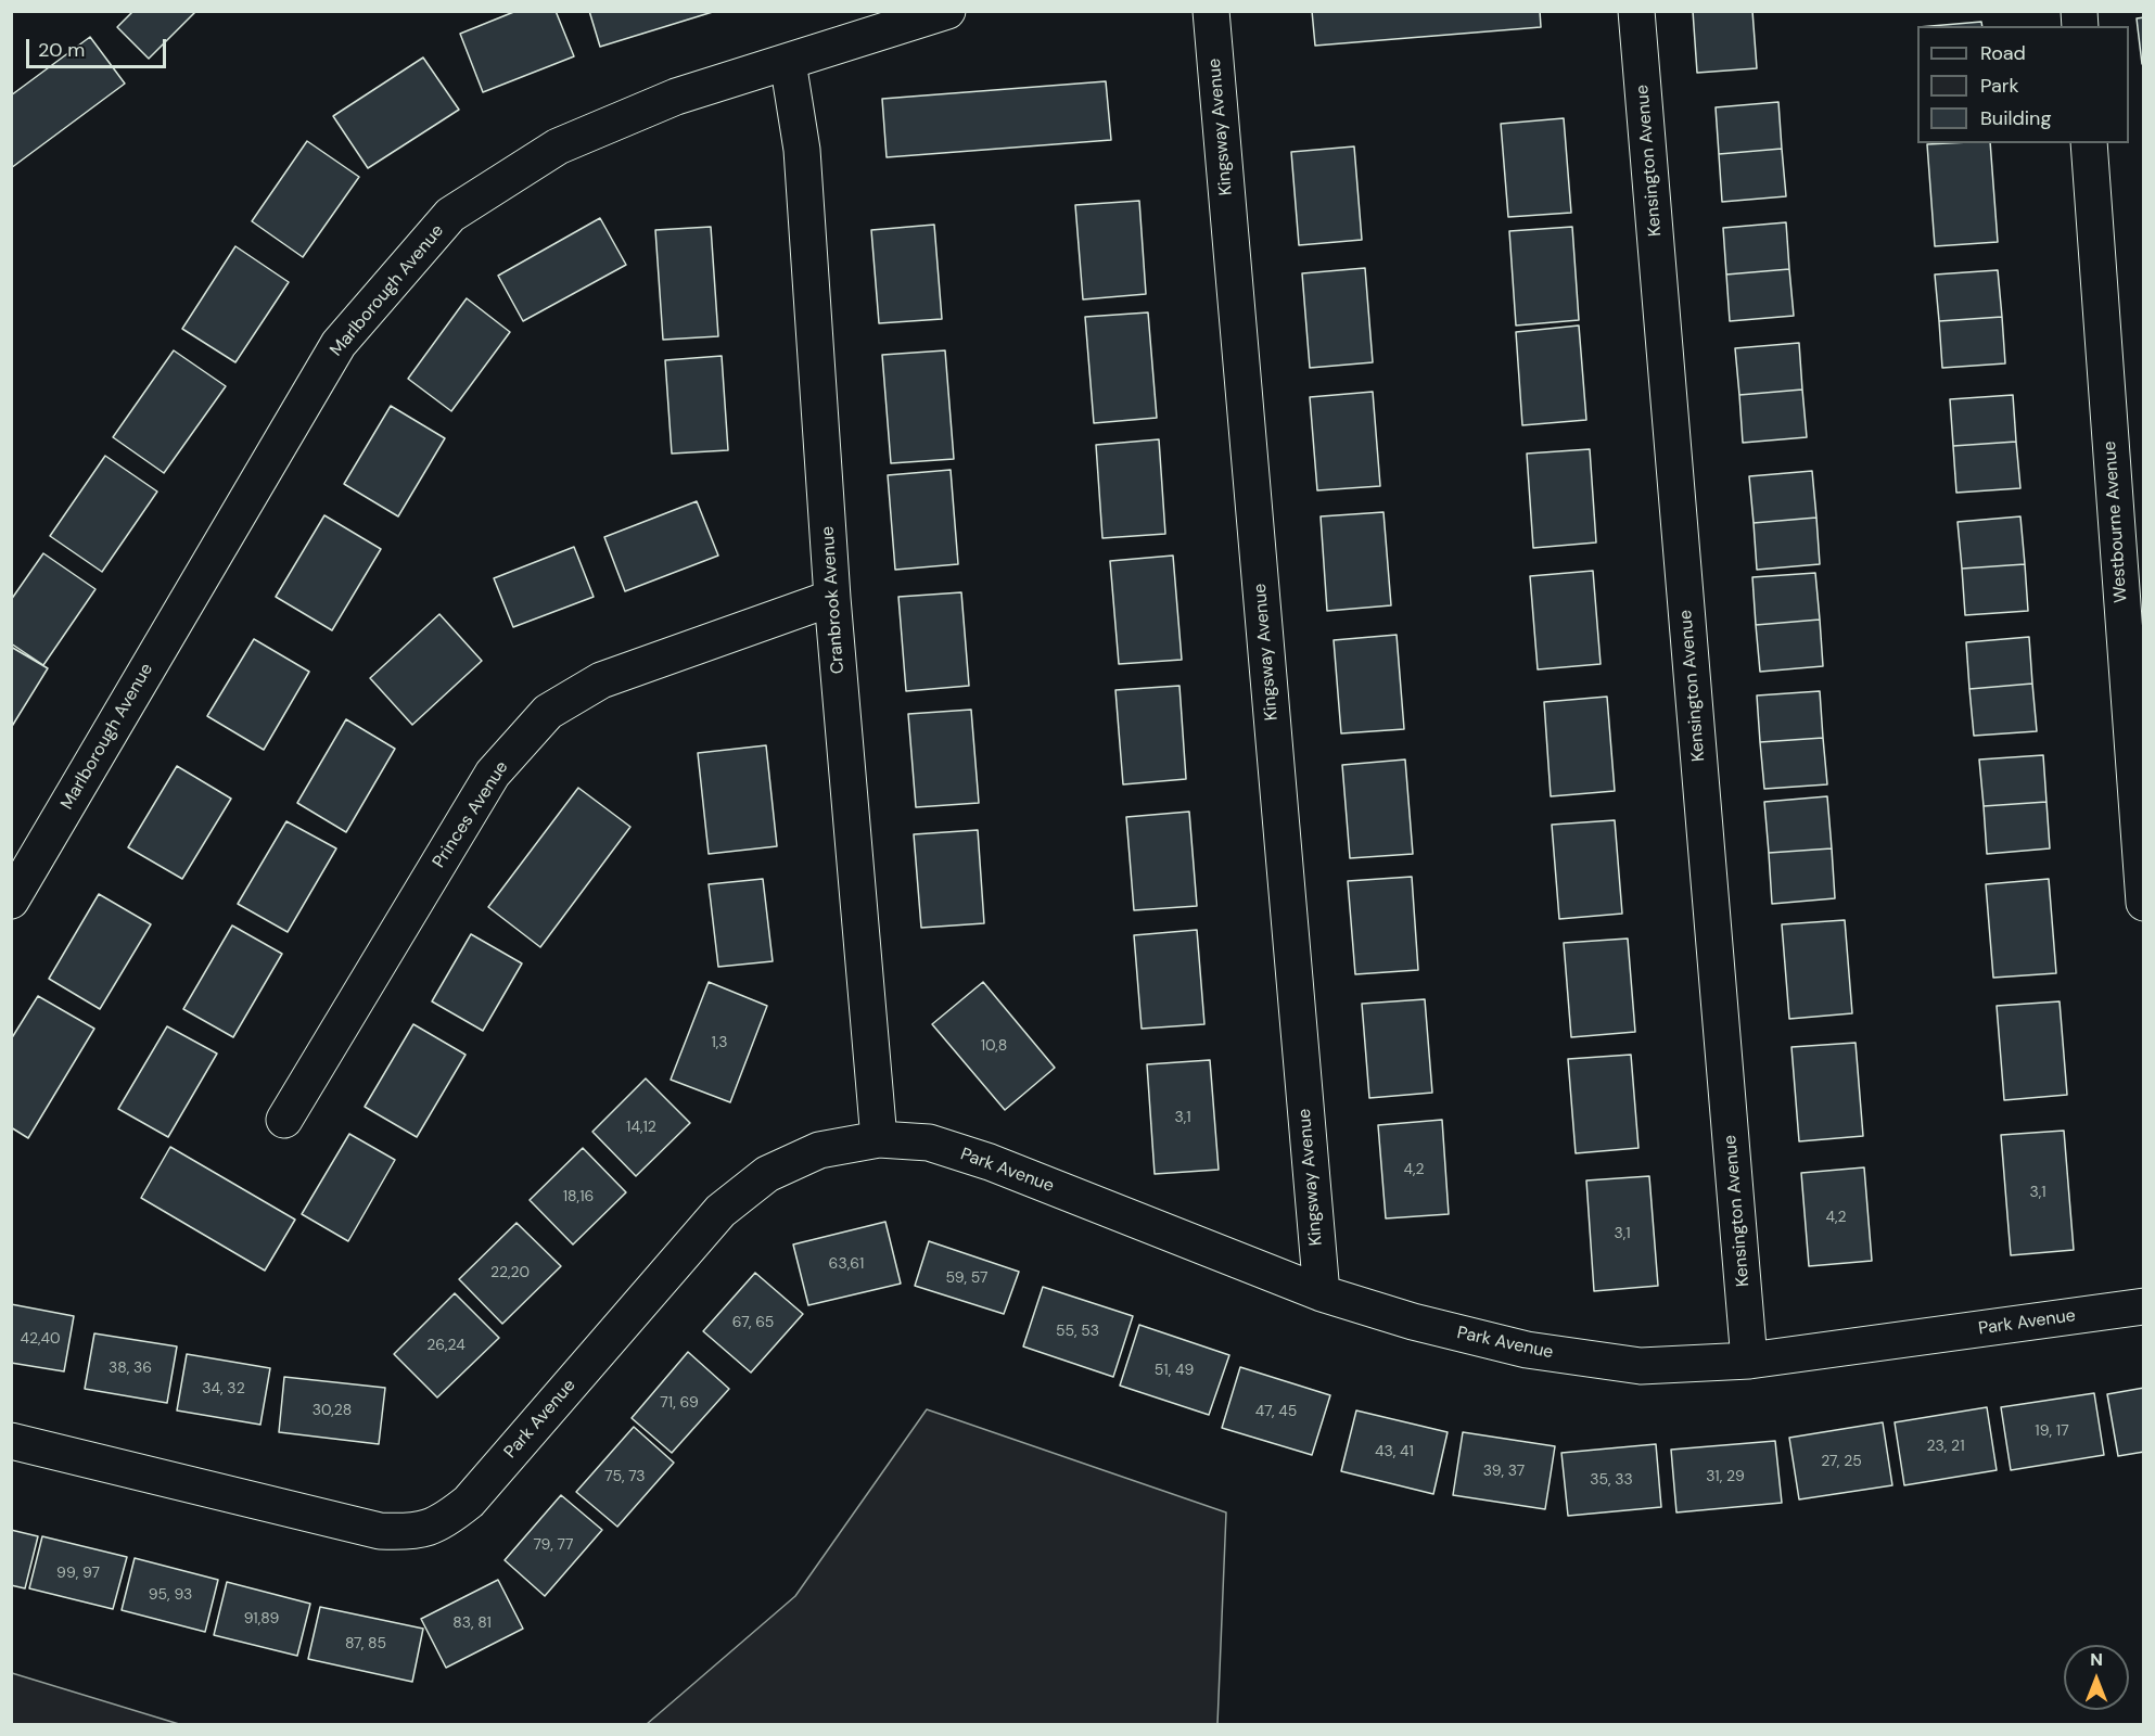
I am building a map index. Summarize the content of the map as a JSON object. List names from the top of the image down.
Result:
{
  "streets": {
    "street": [
      "Kingsway Avenue",
      "Kensington Avenue",
      "Marlborough Avenue",
      "Westbourne Avenue",
      "Cranbrook Avenue",
      "Princes Avenue",
      "Park Avenue"
    ]
  },
  "crossings": [
    ["Kingsway Avenue", "Park Avenue"],
    ["Kensington Avenue", "Park Avenue"],
    ["Marlborough Avenue", "Cranbrook Avenue"],
    ["Cranbrook Avenue", "Princes Avenue"],
    ["Cranbrook Avenue", "Park Avenue"]
  ],
  "house_numbers": [
    "1,3",
    "10,8",
    "3,1",
    "14,12",
    "4,2",
    "3,1",
    "18,16",
    "4,2",
    "3,1",
    "63,61",
    "22,20",
    "59, 57",
    "67, 65",
    "55, 53",
    "42,40",
    "26,24",
    "38, 36",
    "51, 49",
    "34, 32",
    "71, 69",
    "30,28",
    "47, 45",
    "19, 17",
    "23, 21",
    "43, 41",
    "27, 25",
    "39, 37",
    "75, 73",
    "31, 29",
    "35, 33",
    "79, 77",
    "99, 97",
    "95, 93",
    "91,89",
    "83, 81",
    "87, 85"
  ],
  "legend": ["Road", "Park", "Building"],
  "scale_bar": "20 m",
  "north": "top"
}
